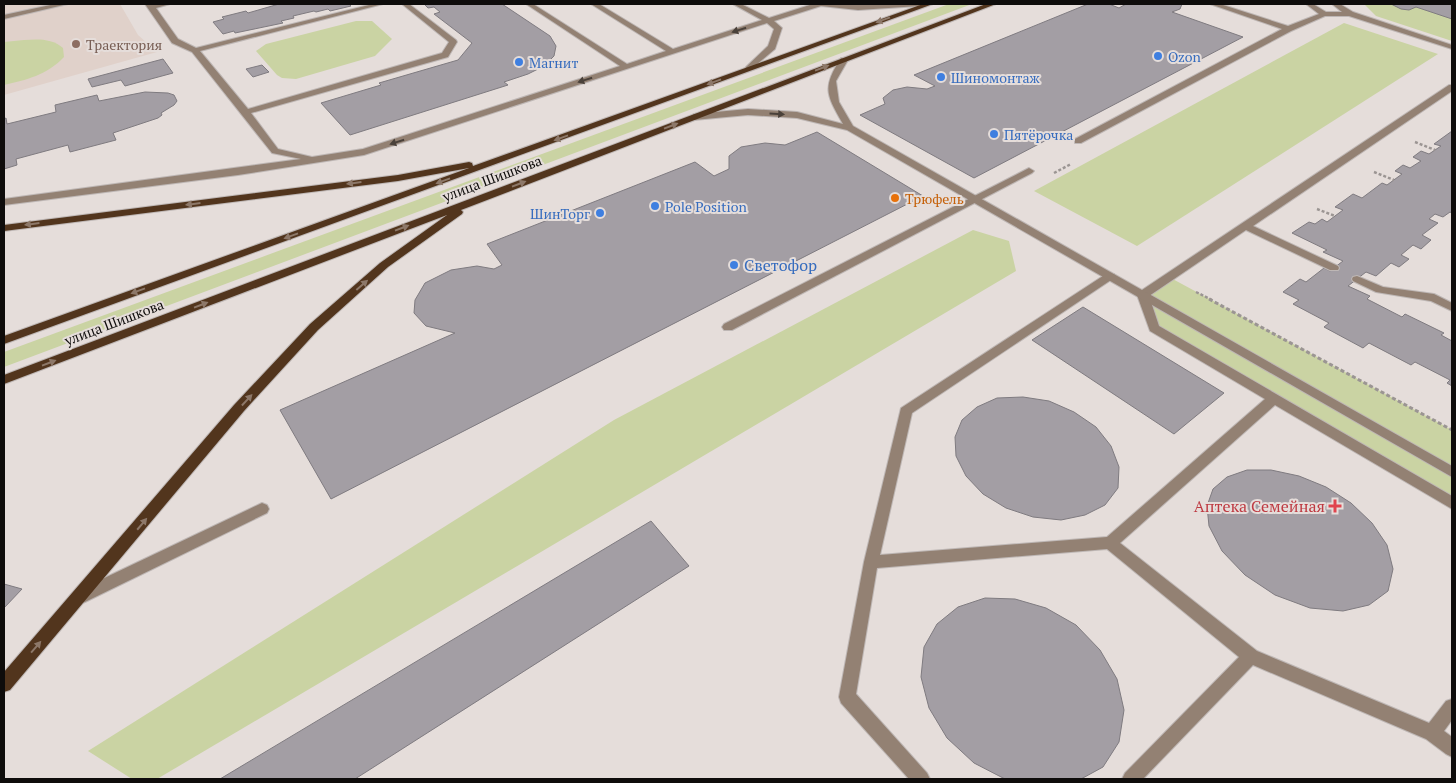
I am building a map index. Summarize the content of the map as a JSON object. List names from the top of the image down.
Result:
{
  "streets": {
    "main road": ["улица Шишкова"]
  },
  "places": {
    "other": [
      "Траектория",
      "Ozon",
      "Магнит",
      "Шиномонтаж",
      "Пятёрочка",
      "Трюфель",
      "Pole Position",
      "ШинТорг",
      "Светофор"
    ],
    "health": ["Аптека Семейная"]
  }
}
